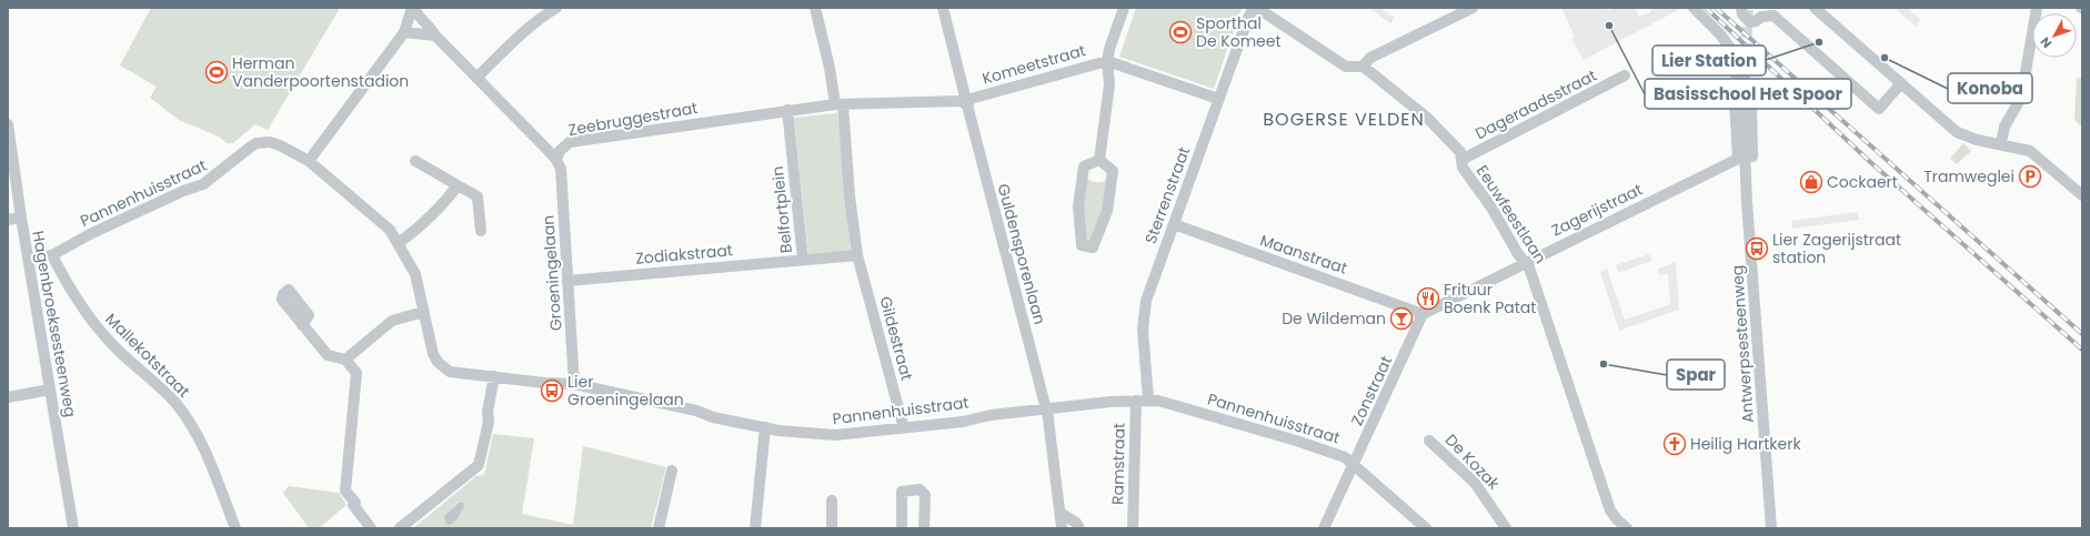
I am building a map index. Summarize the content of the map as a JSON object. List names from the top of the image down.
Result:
{
  "streets": {
    "street": [
      "Komeetstraat",
      "Dageraadsstraat",
      "Zeebruggestraat",
      "Pannenhuisstraat",
      "Sterrenstraat",
      "Belfortplein",
      "Zagerijstraat",
      "Eeuwfeestlaan",
      "Zodiakstraat",
      "Guldensporenlaan",
      "Maanstraat",
      "Groeningelaan",
      "Hagenbroeksesteenweg",
      "Gildestraat",
      "Antwerpsesteenweg",
      "Mallekotstraat",
      "Zonstraat",
      "De Kozak",
      "Ramstraat"
    ]
  },
  "crossings": [
    ["Komeetstraat", "Zeebruggestraat"],
    ["Komeetstraat", "Sterrenstraat"],
    ["Komeetstraat", "Guldensporenlaan"],
    ["Dageraadsstraat", "Eeuwfeestlaan"],
    ["Zeebruggestraat", "Belfortplein"],
    ["Zeebruggestraat", "Groeningelaan"],
    ["Pannenhuisstraat", "Sterrenstraat"],
    ["Pannenhuisstraat", "Guldensporenlaan"],
    ["Pannenhuisstraat", "Groeningelaan"],
    ["Pannenhuisstraat", "Hagenbroeksesteenweg"],
    ["Pannenhuisstraat", "Gildestraat"],
    ["Pannenhuisstraat", "Mallekotstraat"],
    ["Pannenhuisstraat", "Zonstraat"],
    ["Pannenhuisstraat", "Ramstraat"],
    ["Sterrenstraat", "Maanstraat"],
    ["Belfortplein", "Zodiakstraat"],
    ["Belfortplein", "Gildestraat"],
    ["Zagerijstraat", "Eeuwfeestlaan"],
    ["Zagerijstraat", "Maanstraat"],
    ["Zagerijstraat", "Antwerpsesteenweg"],
    ["Zagerijstraat", "Zonstraat"],
    ["Zodiakstraat", "Groeningelaan"],
    ["Maanstraat", "Zonstraat"]
  ],
  "districts": ["BOGERSE VELDEN"],
  "places": {
    "other": [
      "Basisschool Het Spoor",
      "Lier Station",
      "Konoba",
      "Spar"
    ],
    "sports": ["Sporthal De Komeet", "Herman Vanderpoortenstadion"],
    "parking": ["Tramweglei"],
    "shop": ["Cockaert"],
    "bus stop": ["Lier Zagerijstraat station", "Lier Groeningelaan"],
    "restaurant": ["Frituur Boenk Patat"],
    "bar": ["De Wildeman"],
    "church": ["Heilig Hartkerk"]
  },
  "north": "bottom left"
}
